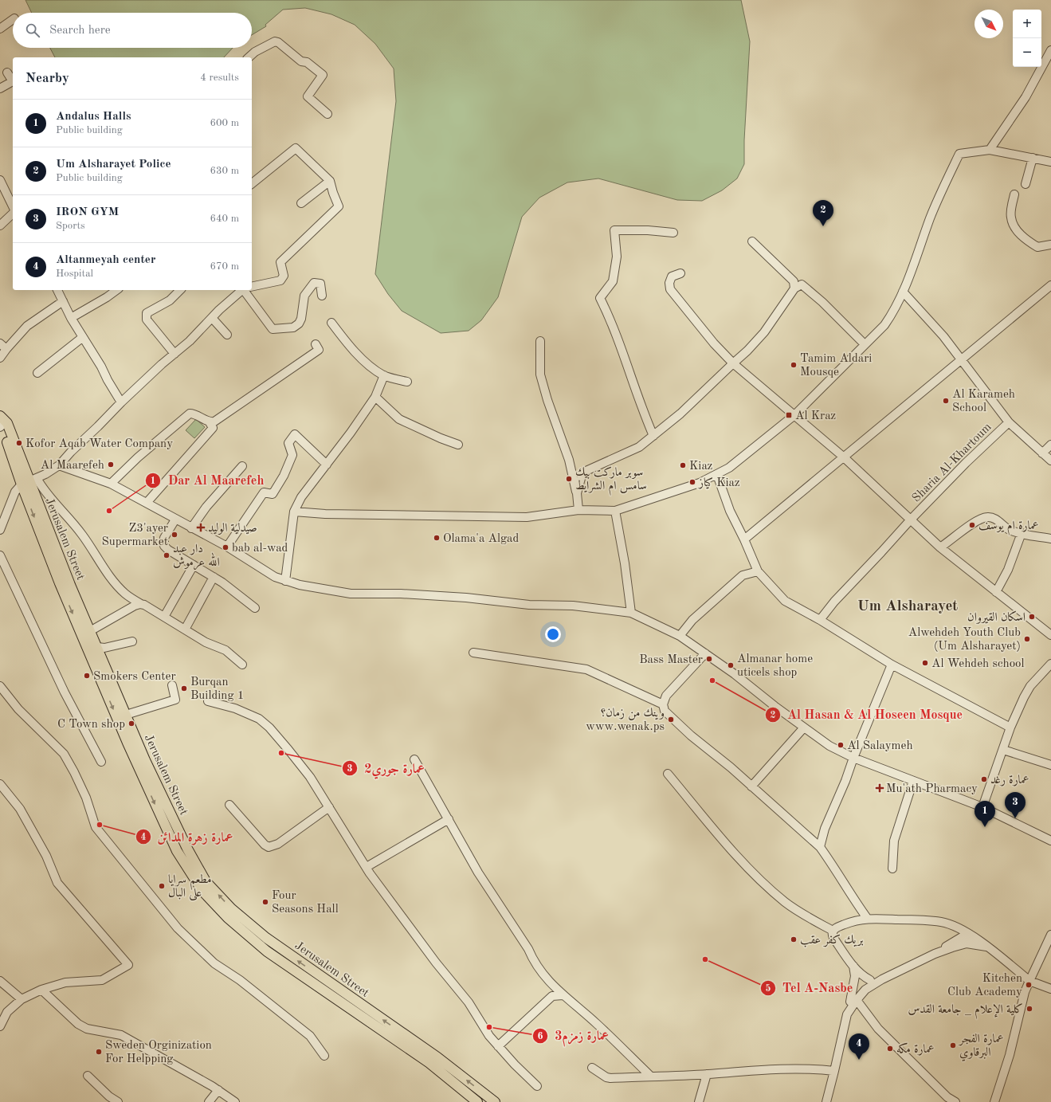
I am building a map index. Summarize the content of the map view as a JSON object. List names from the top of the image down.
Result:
{
  "streets": {
    "main road": ["Jerusalem Street"],
    "street": ["Sharia Al-Khartoum"]
  },
  "districts": ["Um Alsharayet"],
  "places": {
    "other": [
      "Tamim Aldari Mousqe",
      "Al Karameh School",
      "Kofor Aqab Water Company",
      "Al Maarefeh",
      "Kiaz",
      "سوبر ماركت بيك سامس ام الشرايط",
      "كياز Kiaz",
      "Dar Al Maarefeh",
      "عمارة ام يوسف",
      "Z3'ayer Supermarket",
      "Olama'a Algad",
      "bab al-wad",
      "دار عبد الله عرموش",
      "اسكان القيروان",
      "Alwehdeh Youth Club (Um Alsharayet)",
      "Bass Master",
      "Al Wehdeh school",
      "Almanar home uticels shop",
      "Smokers Center",
      "Al Hasan & Al Hoseen Mosque",
      "Burqan Building 1",
      "وينك من زمان؟ www.wenak.ps",
      "C Town shop",
      "Al Salaymeh",
      "عمارة جوري2",
      "عمارة رغد",
      "عمارة زهرة المدائن",
      "مطعم سرايا على البال",
      "Four Seasons Hall",
      "بريك كفر عقب",
      "Tel A-Nasbe",
      "Kitchen Club Academy",
      "كلية الإعلام _ جامعة القدس",
      "عمارة زمزم3",
      "عمارة الفجر البرقاوي",
      "عمارة مكه",
      "Sweden Orginization For Helpping"
    ],
    "transit": ["Al Kraz"],
    "health": ["صيدلية الوليد", "Mu'ath Pharmacy"]
  },
  "north": "bottom right",
  "page": {
    "map_buttons": ["+", "−"],
    "search": "Search here",
    "heading": ["Nearby", "4 results"],
    "list": [
      {
        "mark": "1",
        "name": "Andalus Halls",
        "note": "Public building",
        "value": "600 m"
      },
      {
        "mark": "2",
        "name": "Um Alsharayet Police",
        "note": "Public building",
        "value": "630 m"
      },
      {
        "mark": "3",
        "name": "IRON GYM",
        "note": "Sports",
        "value": "640 m"
      },
      {
        "mark": "4",
        "name": "Altanmeyah center",
        "note": "Hospital",
        "value": "670 m"
      }
    ],
    "pins": [
      "2",
      "3",
      "1",
      "4"
    ]
  }
}
